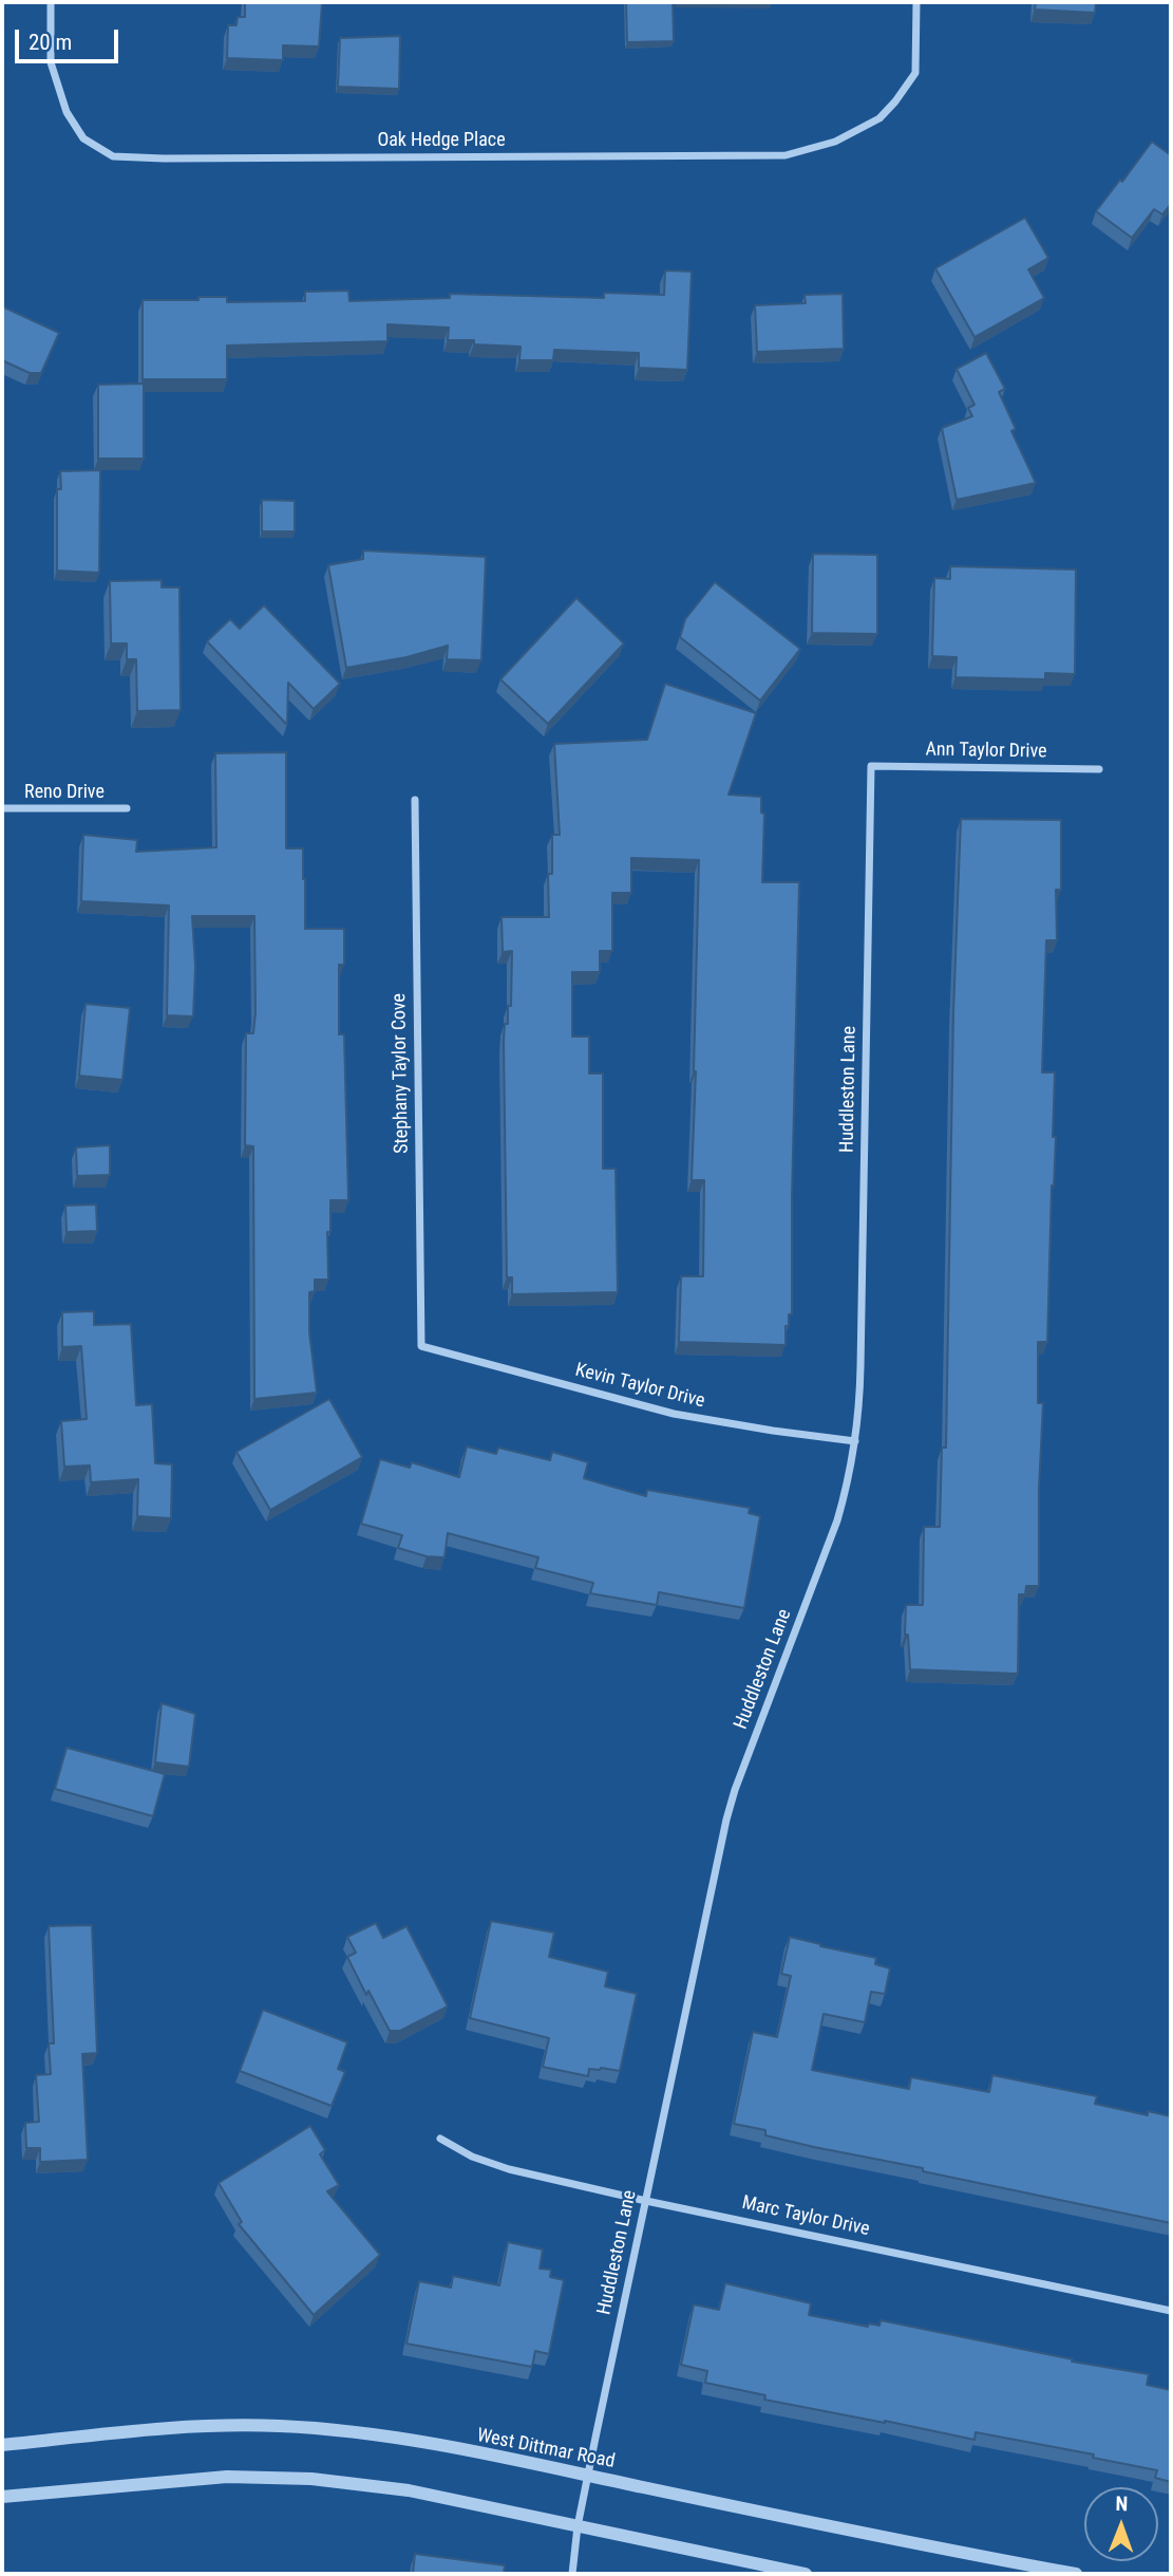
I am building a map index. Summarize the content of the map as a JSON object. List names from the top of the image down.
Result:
{
  "streets": {
    "street": [
      "Oak Hedge Place",
      "Ann Taylor Drive",
      "Reno Drive",
      "Stephany Taylor Cove",
      "Huddleston Lane",
      "Kevin Taylor Drive",
      "Marc Taylor Drive",
      "West Dittmar Road"
    ]
  },
  "crossings": [
    ["Ann Taylor Drive", "Huddleston Lane"],
    ["Stephany Taylor Cove", "Kevin Taylor Drive"],
    ["Huddleston Lane", "Kevin Taylor Drive"],
    ["Huddleston Lane", "Marc Taylor Drive"],
    ["Huddleston Lane", "West Dittmar Road"]
  ],
  "scale_bar": "20 m",
  "north": "top"
}
